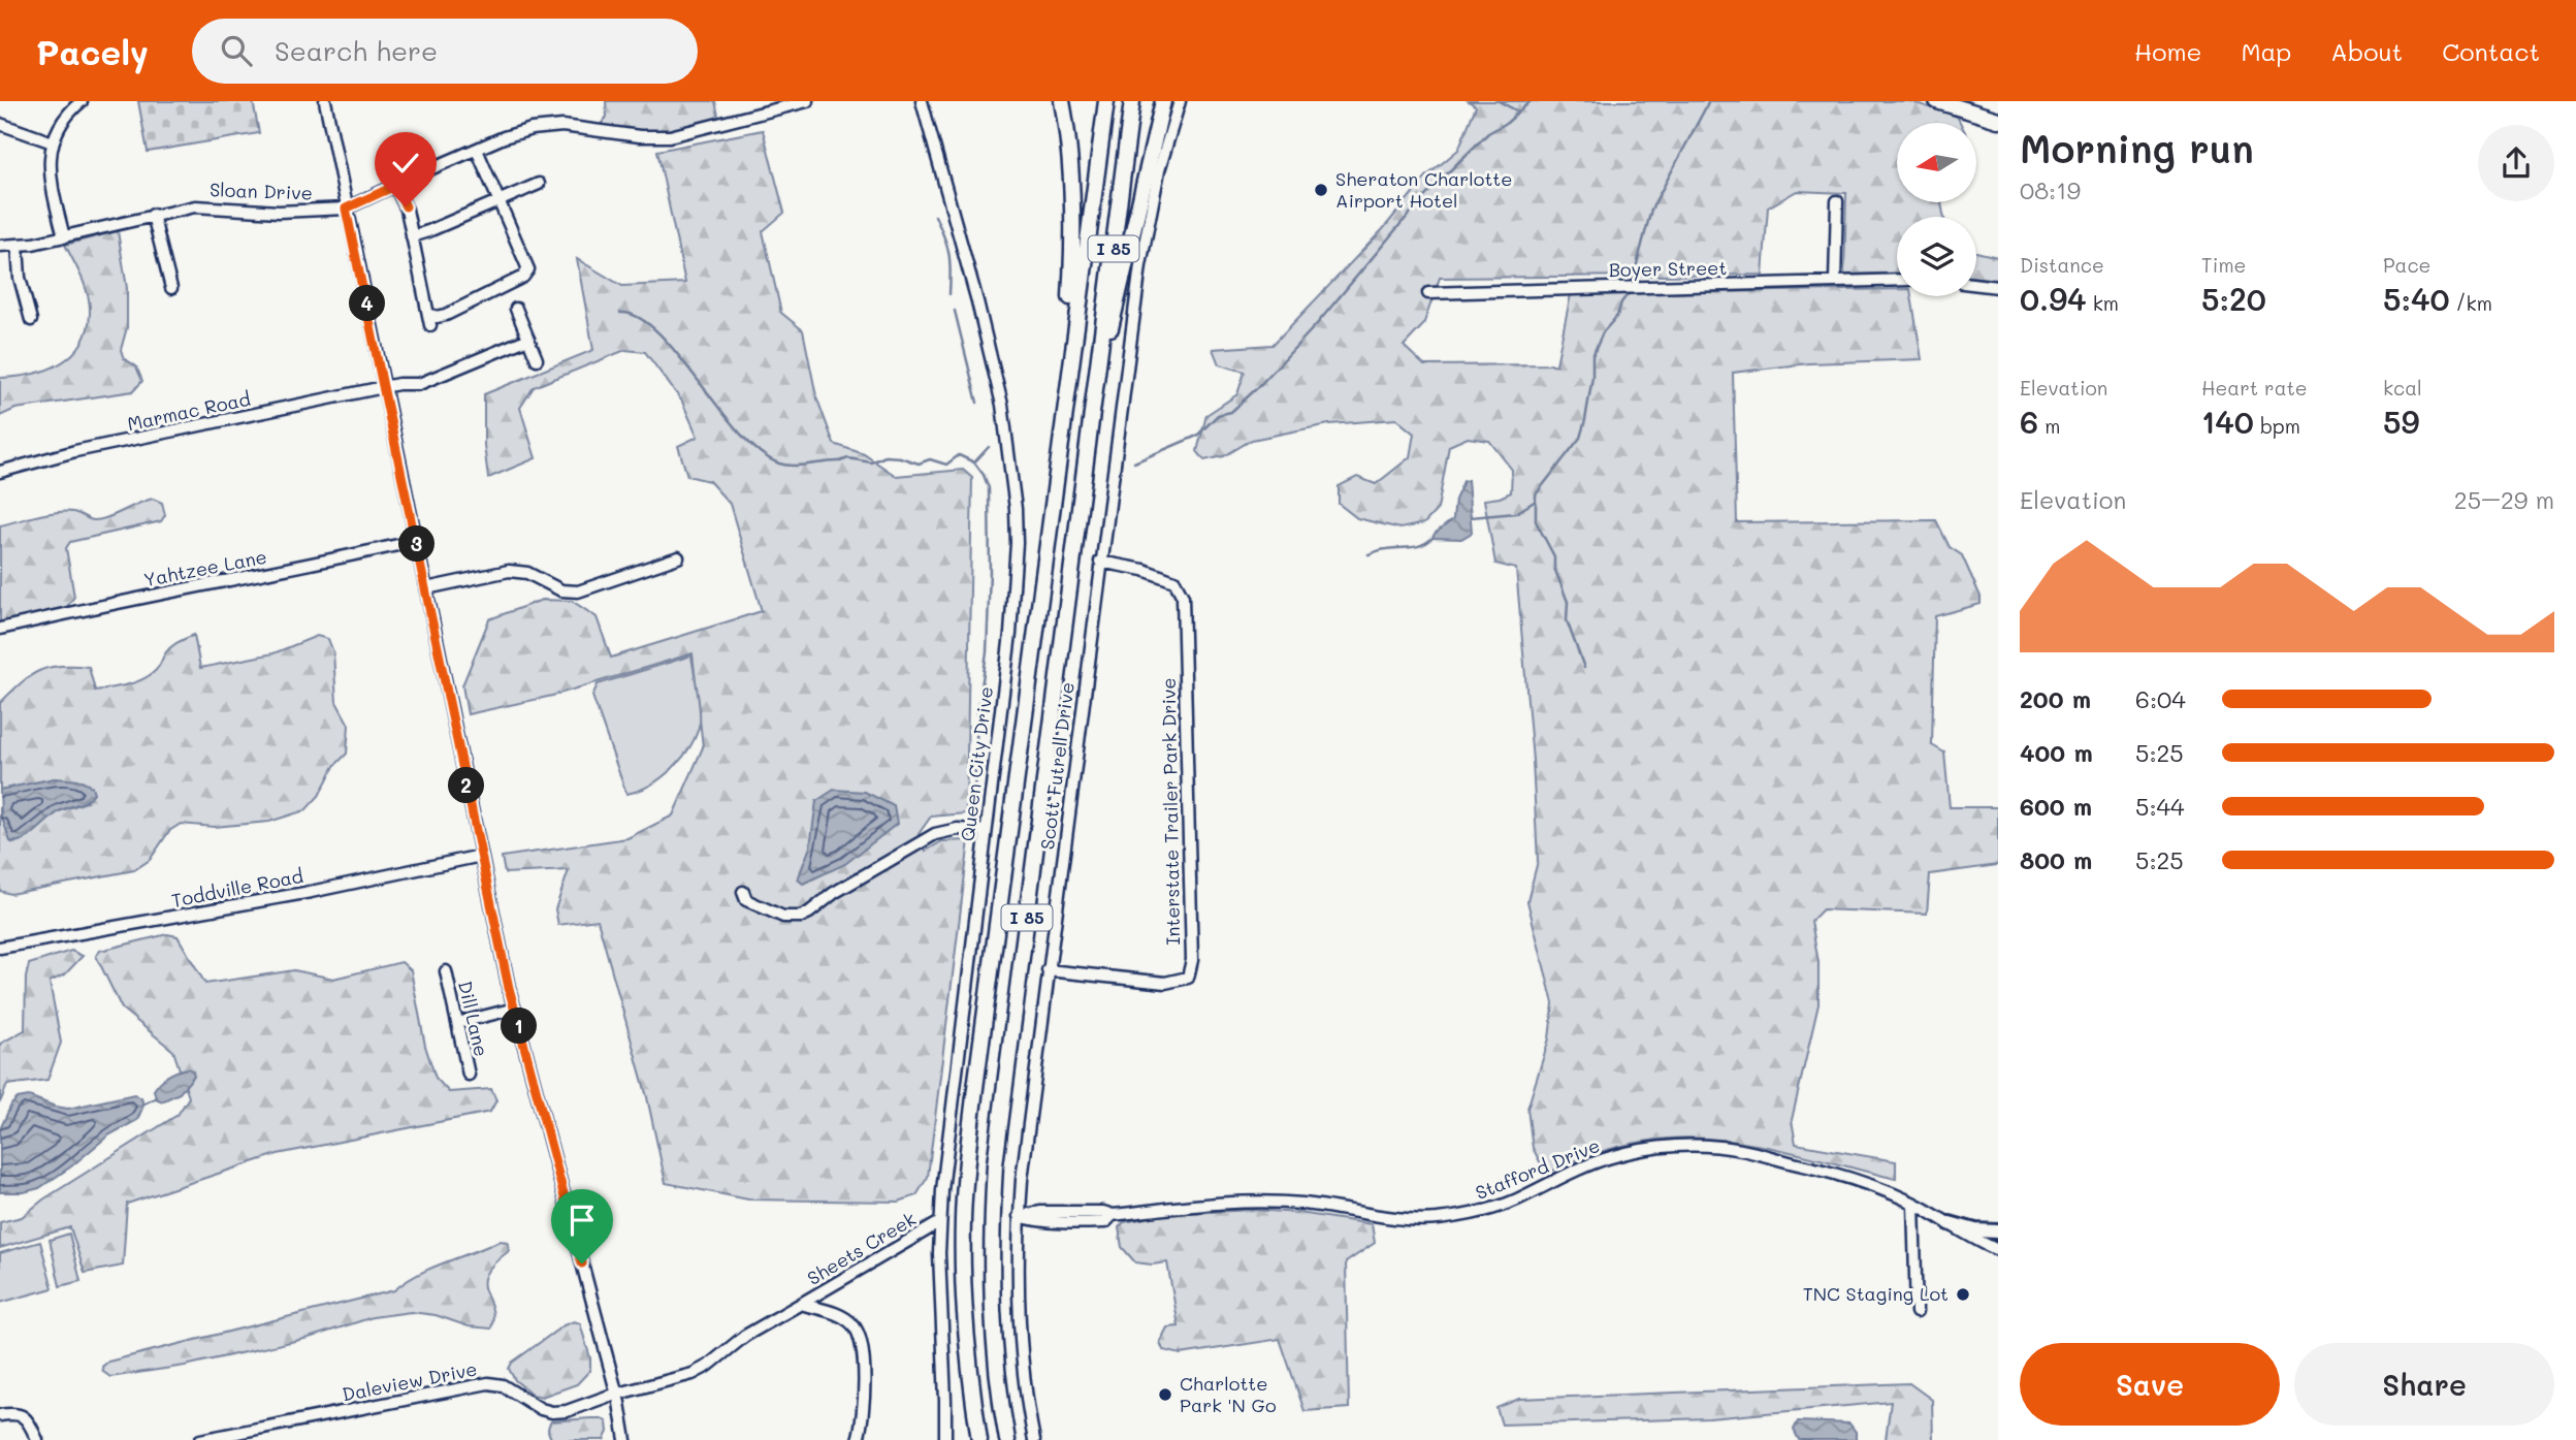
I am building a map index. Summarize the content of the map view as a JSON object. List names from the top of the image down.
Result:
{
  "streets": {
    "highway": ["I 85"],
    "street": [
      "Sloan Drive",
      "Boyer Street",
      "Marmac Road",
      "Yahtzee Lane",
      "Queen City Drive",
      "Scott Futrell Drive",
      "Interstate Trailer Park Drive",
      "Toddville Road",
      "Dill Lane",
      "Stafford Drive",
      "Sheets Creek",
      "Daleview Drive"
    ]
  },
  "crossings": [
    ["Queen City Drive", "Sheets Creek"],
    ["Scott Futrell Drive", "Interstate Trailer Park Drive"],
    ["Scott Futrell Drive", "Stafford Drive"],
    ["Sheets Creek", "Daleview Drive"]
  ],
  "places": ["Sheraton Charlotte Airport Hotel", "TNC Staging Lot", "Charlotte Park 'N Go"],
  "north": "left",
  "page": {
    "header": "Pacely",
    "search": "Search here",
    "nav": [
      "Home",
      "Map",
      "About",
      "Contact"
    ],
    "heading": ["Morning run", "08:19"],
    "stats": [
      ["Distance", "0.94 km"],
      ["Time", "5:20"],
      ["Pace", "5:40 /km"],
      ["Elevation", "6 m"],
      ["Heart rate", "140 bpm"],
      ["kcal", "59"]
    ],
    "pins": [
      "4",
      "3",
      "2",
      "1"
    ],
    "chart": ["Elevation", "25–29 m"],
    "list": [
      {
        "name": "200 m",
        "note": "6:04"
      },
      {
        "name": "400 m",
        "note": "5:25"
      },
      {
        "name": "600 m",
        "note": "5:44"
      },
      {
        "name": "800 m",
        "note": "5:25"
      }
    ],
    "buttons": ["Save", "Share"]
  }
}
